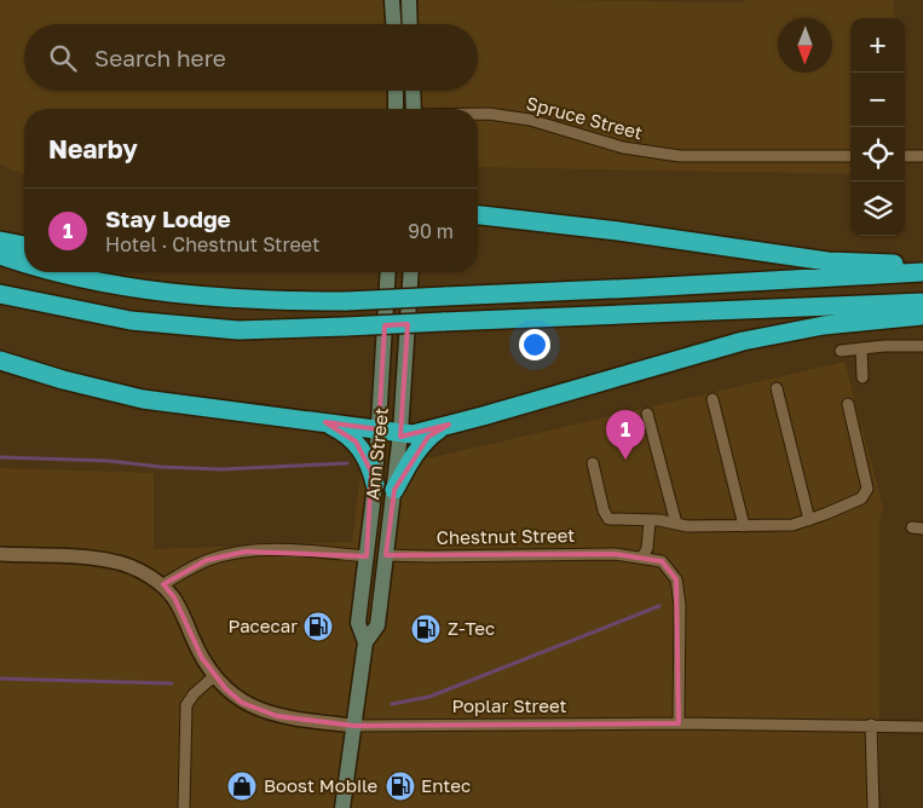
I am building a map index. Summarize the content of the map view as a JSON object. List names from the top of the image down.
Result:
{
  "streets": {
    "main road": ["Ann Street"],
    "street": ["Spruce Street", "Chestnut Street", "Poplar Street"]
  },
  "crossings": [
    ["Ann Street", "Chestnut Street"],
    ["Ann Street", "Poplar Street"],
    ["Chestnut Street", "Poplar Street"]
  ],
  "places": {
    "fuel station": ["Pacecar", "Z-Tec", "Entec"],
    "shop": ["Boost Mobile"]
  },
  "north": "bottom",
  "page": {
    "map_buttons": ["+", "−"],
    "search": "Search here",
    "heading": "Nearby",
    "list": [
      {
        "mark": "1",
        "name": "Stay Lodge",
        "note": "Hotel · Chestnut Street",
        "value": "90 m"
      }
    ],
    "pins": "1"
  }
}
